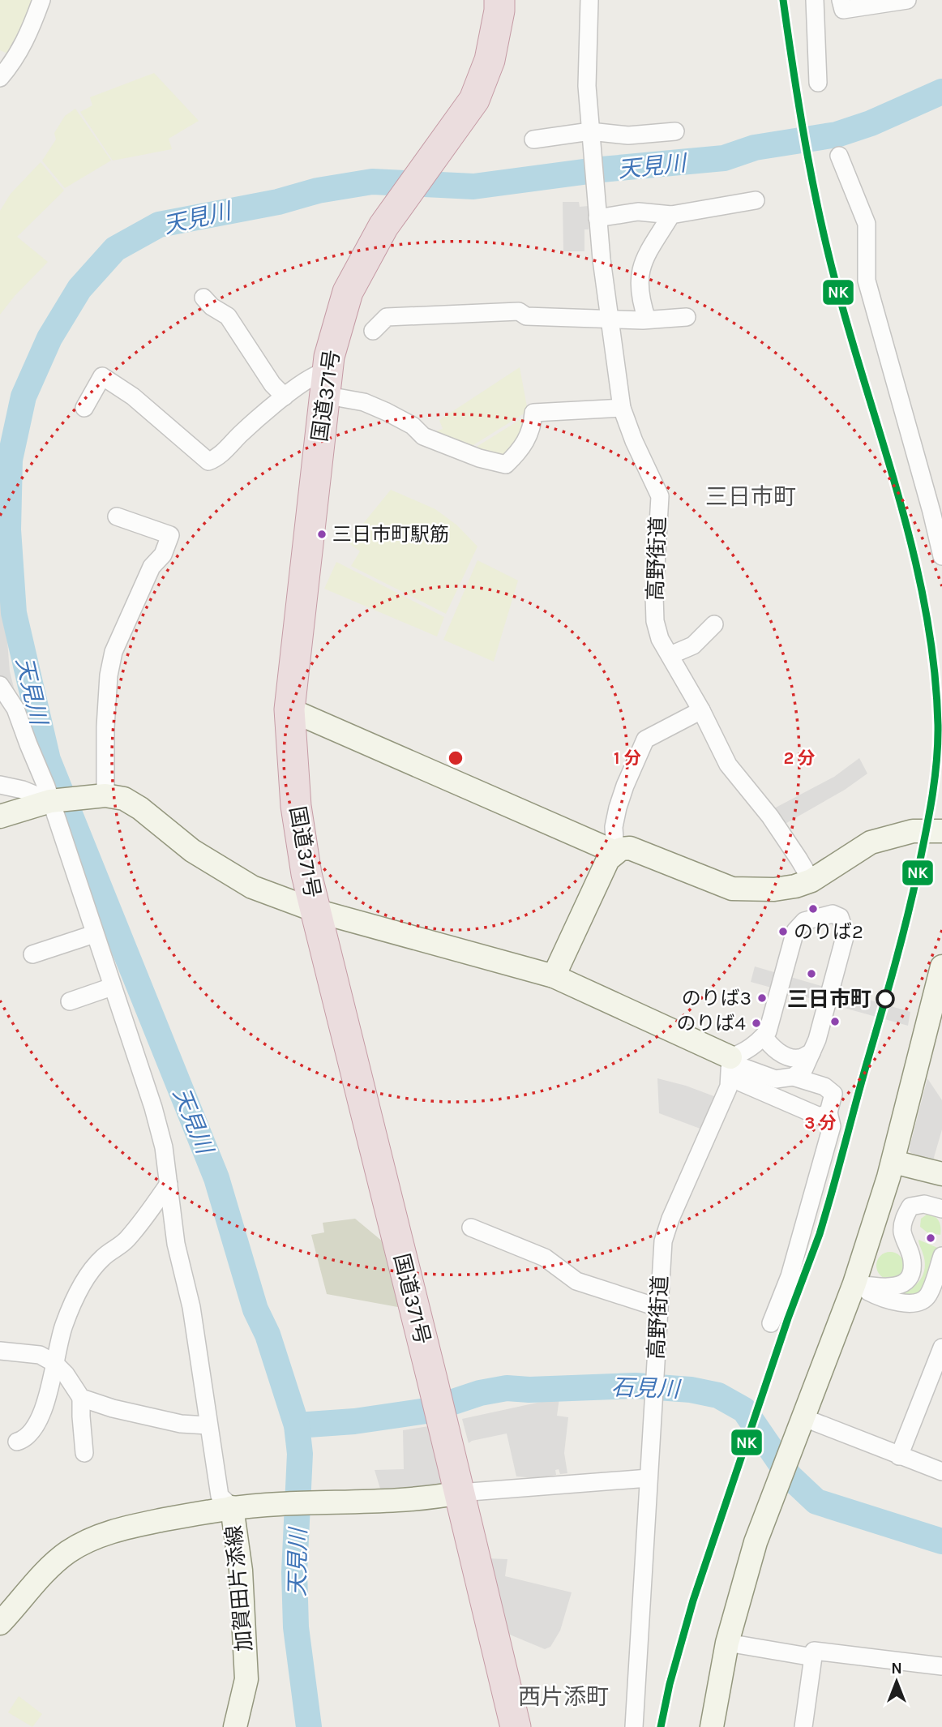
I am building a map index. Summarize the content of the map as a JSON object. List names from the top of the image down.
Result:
{
  "streets": {
    "highway": ["国道371号"],
    "street": ["高野街道", "加賀田片添線"]
  },
  "crossings": [
    ["国道371号", "加賀田片添線"]
  ],
  "districts": ["三日市町", "西片添町"],
  "water": ["天見川", "石見川"],
  "places": [
    "三日市町駅筋",
    "のりば2",
    "のりば3",
    "三日市町",
    "のりば4"
  ],
  "lines": ["transit line NK"],
  "north": "top",
  "rings": ["1 分", "2 分", "3 分"]
}
